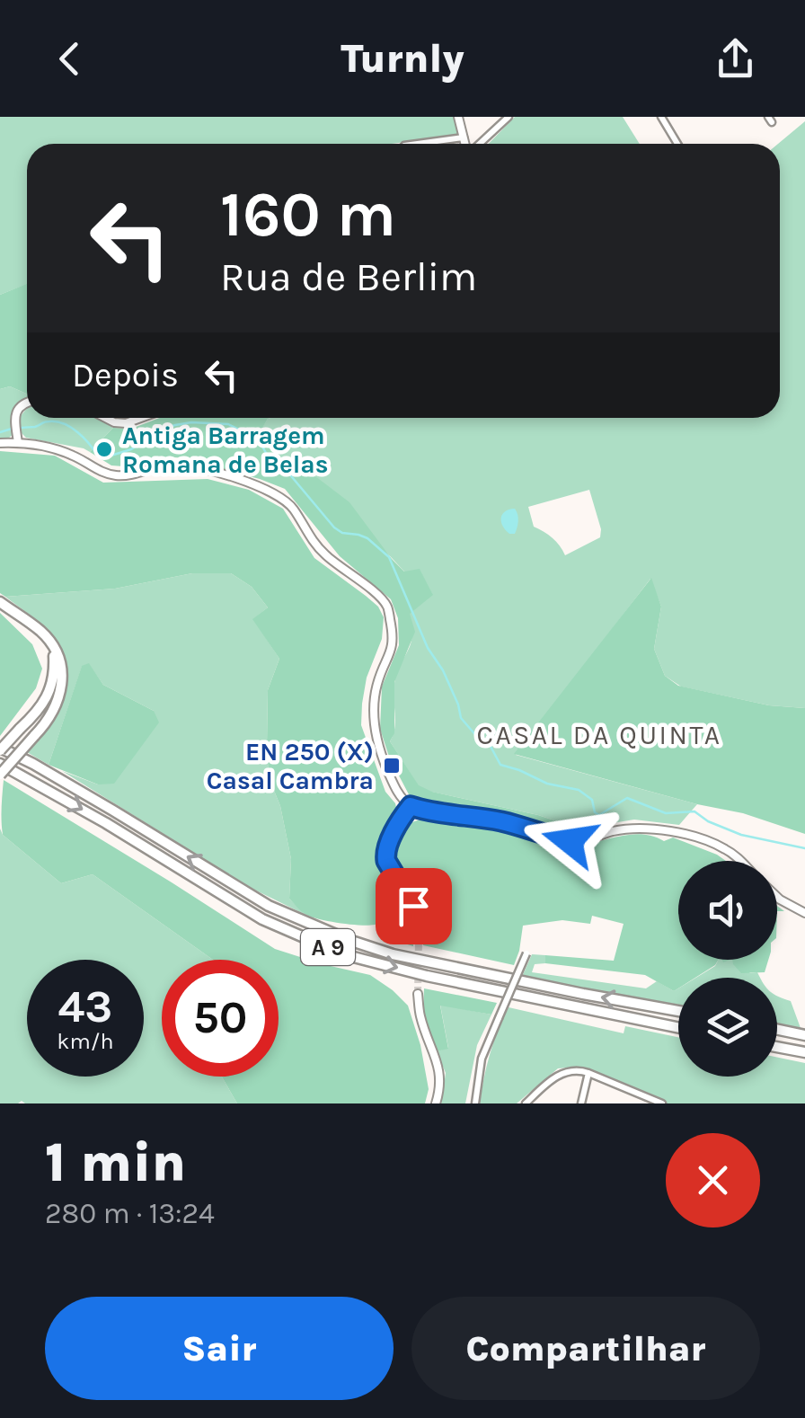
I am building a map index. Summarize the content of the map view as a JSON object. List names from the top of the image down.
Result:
{
  "streets": {
    "highway": ["A 9"]
  },
  "districts": ["CASAL DA QUINTA"],
  "places": {
    "other": ["Antiga Barragem Romana de Belas"],
    "transit": ["EN 250 (X) Casal Cambra"]
  },
  "page": {
    "header": "Turnly",
    "turn": ["160 m", "Rua de Berlim"],
    "then": "Depois",
    "speed": "43 km/h",
    "limit": "50",
    "heading": ["1 min", "280 m · 13:24"],
    "buttons": ["Sair", "Compartilhar"]
  }
}
